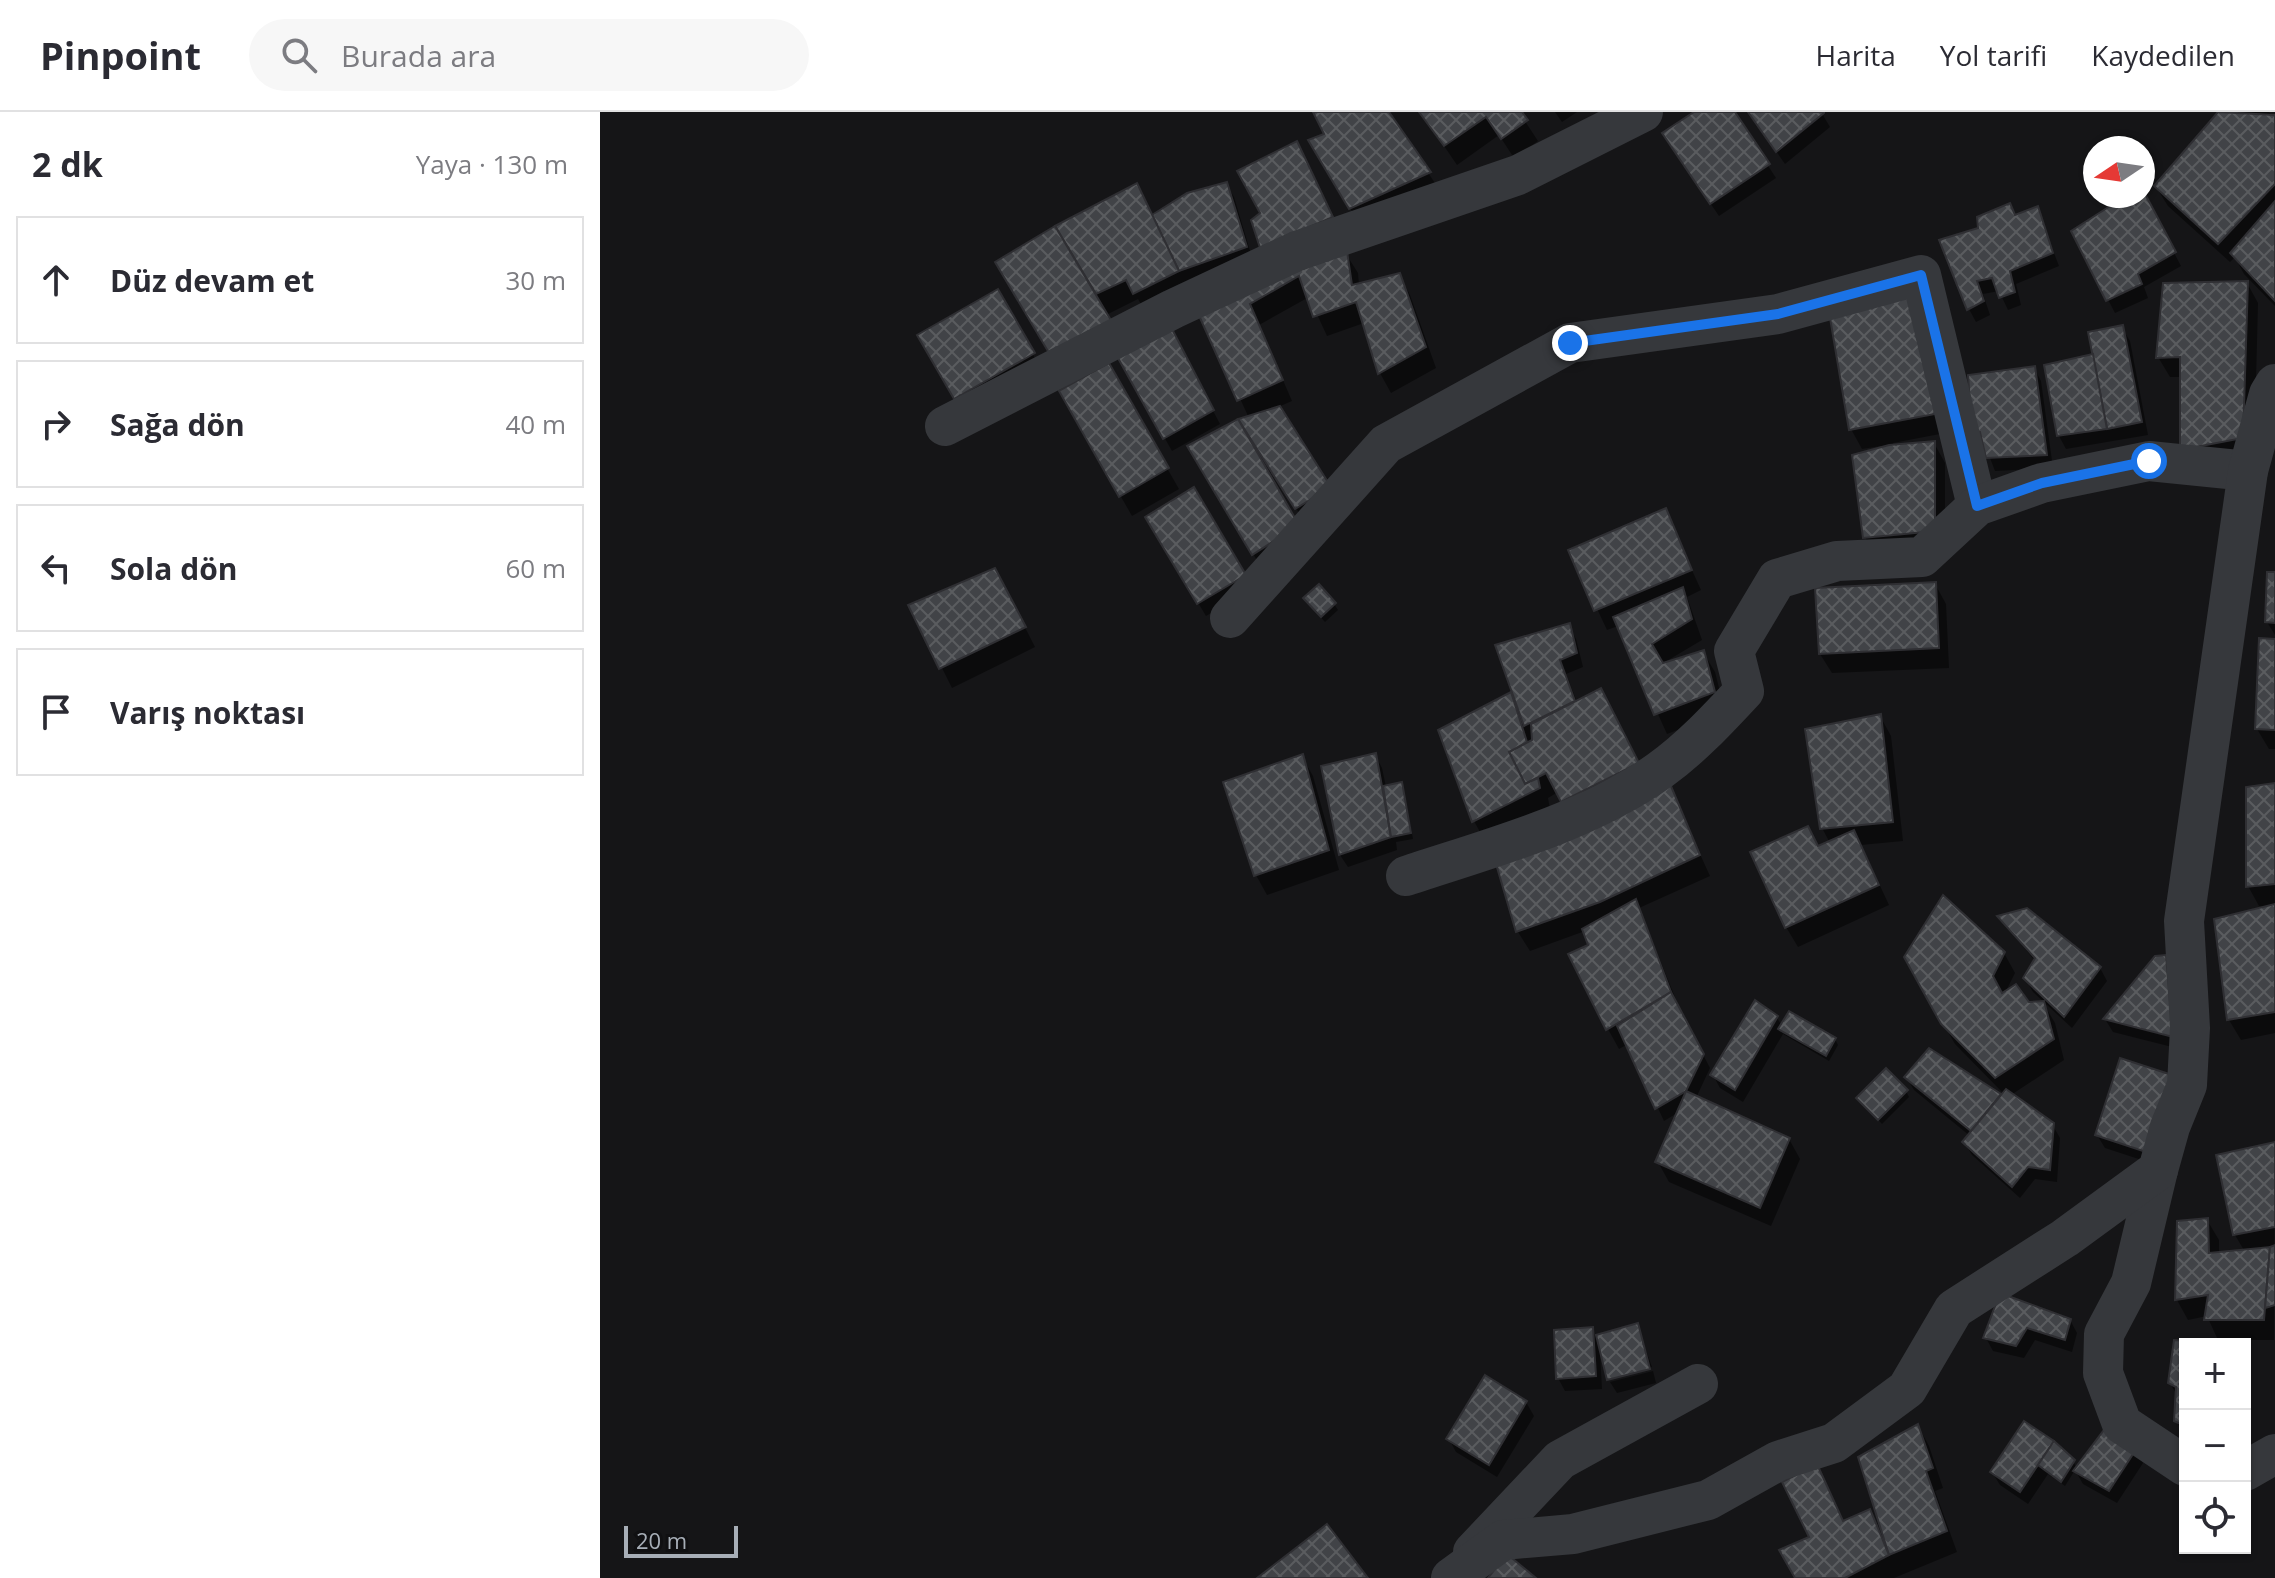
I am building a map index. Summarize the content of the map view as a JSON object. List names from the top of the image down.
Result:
{
  "scale_bar": "20 m",
  "north": "left",
  "page": {
    "header": "Pinpoint",
    "search": "Burada ara",
    "nav": ["Harita", "Yol tarifi", "Kaydedilen"],
    "heading": ["2 dk", "Yaya · 130 m"],
    "list": [
      ["Düz devam et", "30 m"],
      ["Sağa dön", "40 m"],
      ["Sola dön", "60 m"],
      "Varış noktası"
    ],
    "map_buttons": ["+", "−"],
    "scale": "20 m"
  }
}
